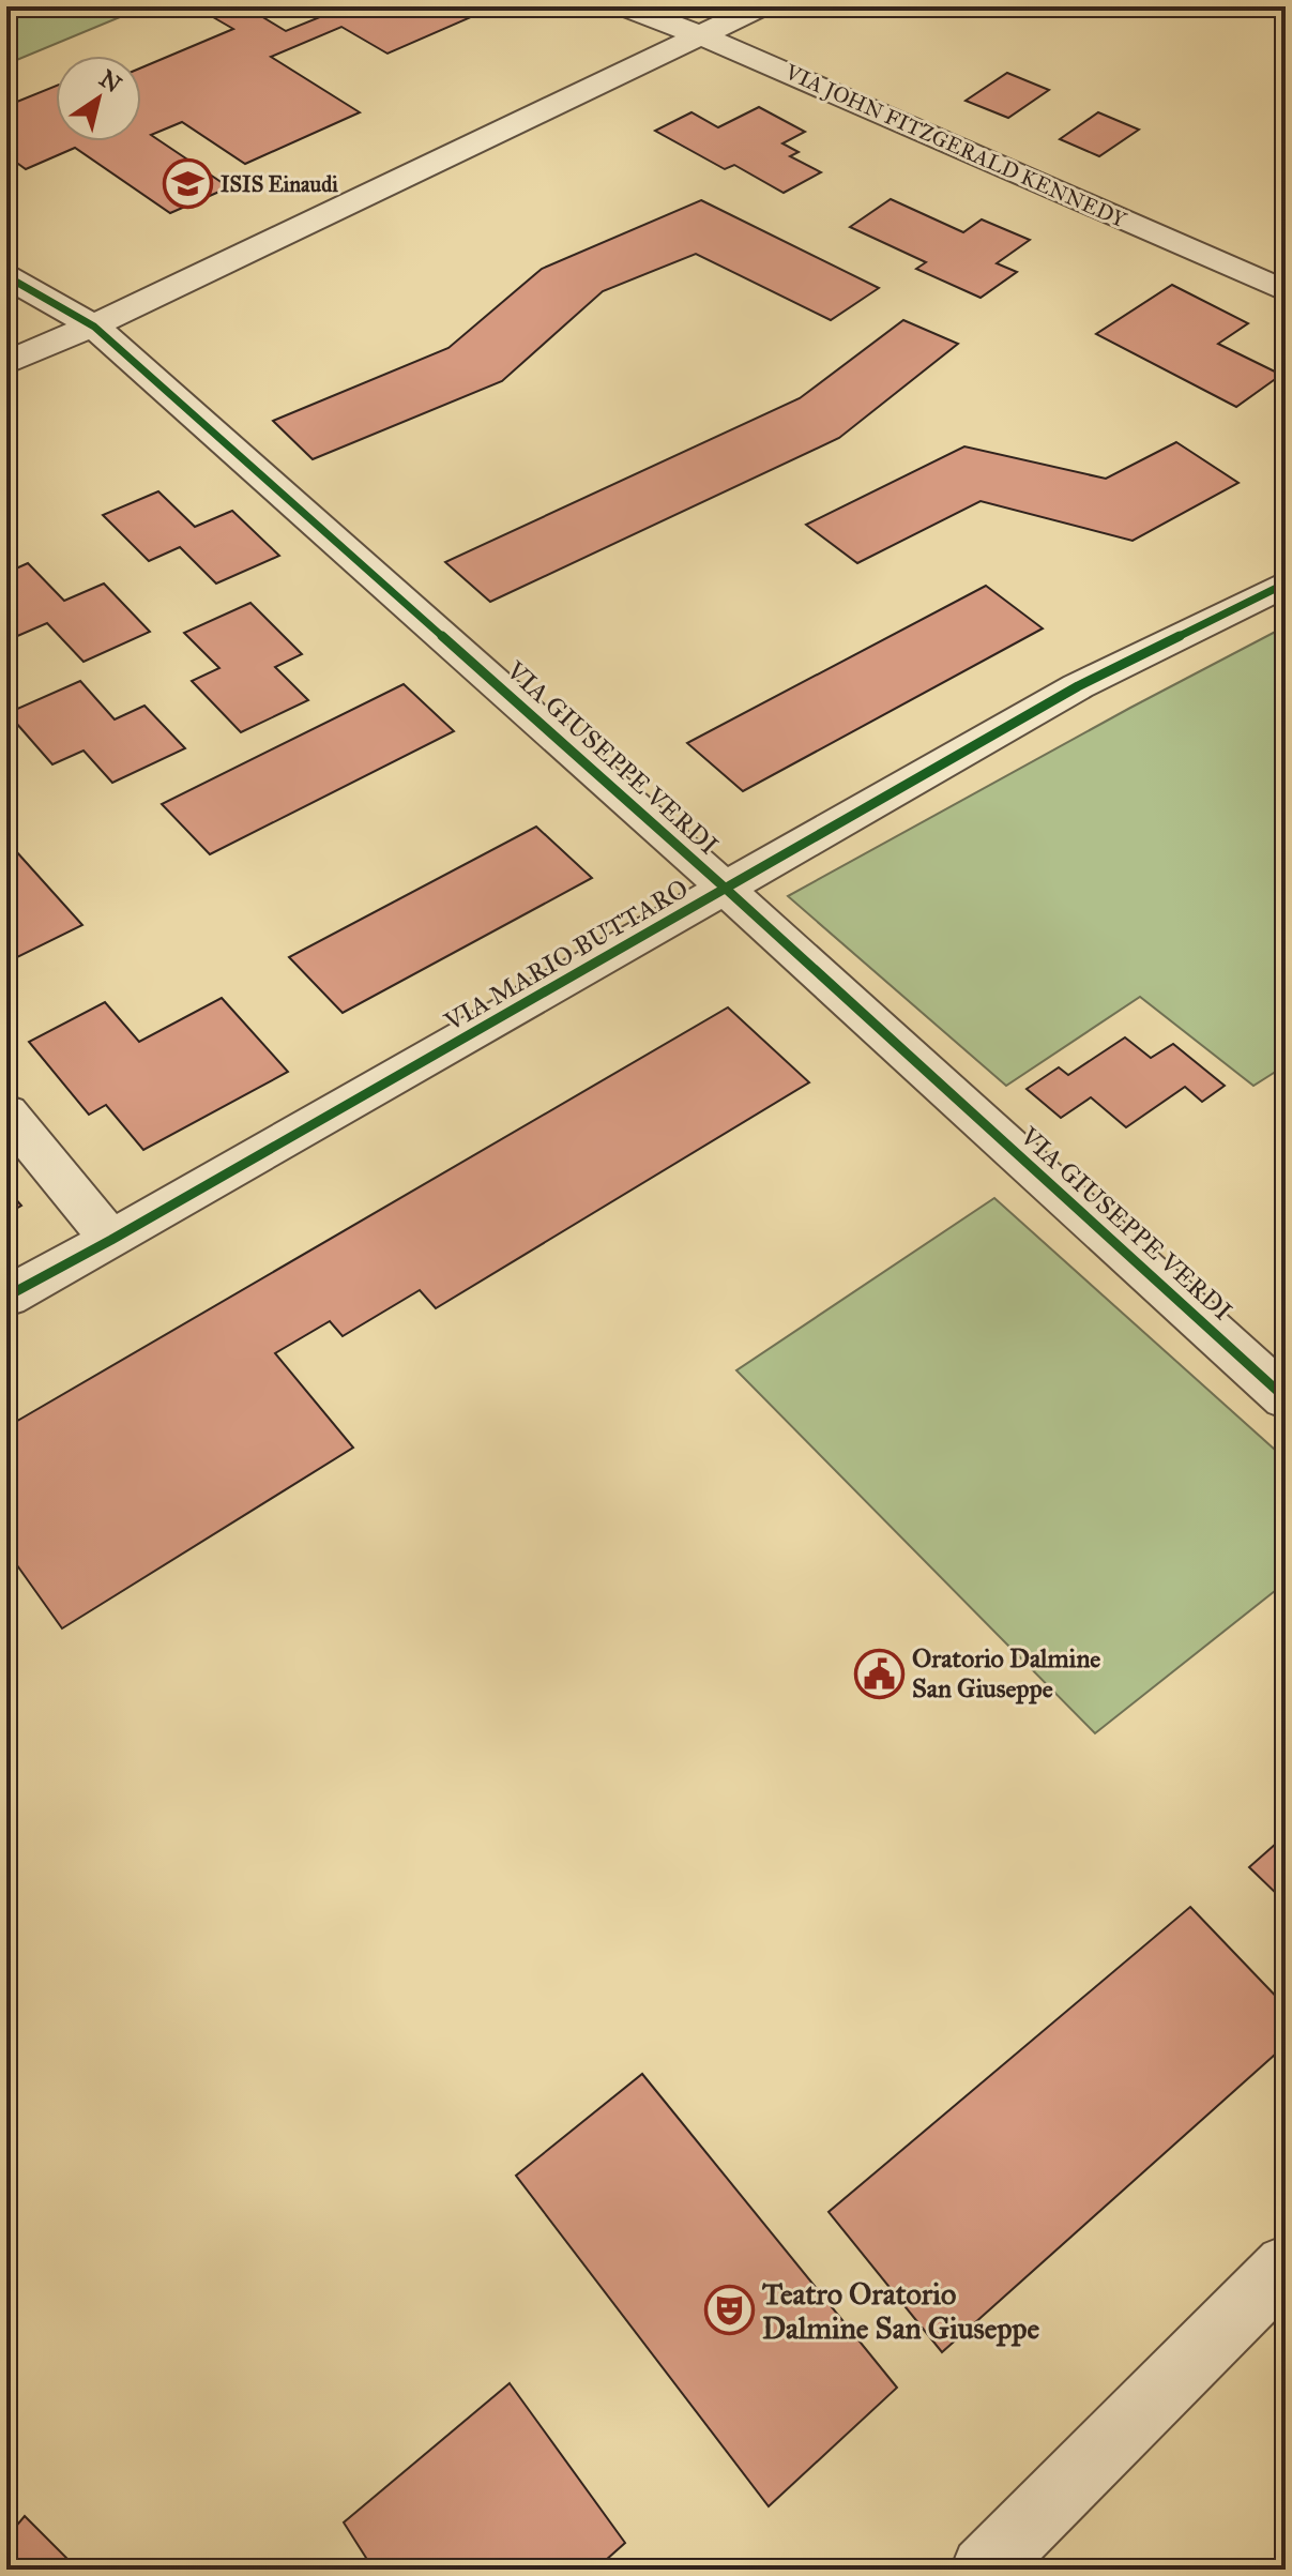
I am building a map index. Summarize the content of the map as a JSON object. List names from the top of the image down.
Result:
{
  "streets": {
    "street": ["VIA JOHN FITZGERALD KENNEDY", "VIA GIUSEPPE VERDI", "VIA MARIO BUTTARO"]
  },
  "crossings": [
    ["VIA GIUSEPPE VERDI", "VIA MARIO BUTTARO"]
  ],
  "places": {
    "school or university": ["ISIS Einaudi"],
    "public building": ["Oratorio Dalmine San Giuseppe"],
    "theatre": ["Teatro Oratorio Dalmine San Giuseppe"]
  },
  "north": "top right"
}
